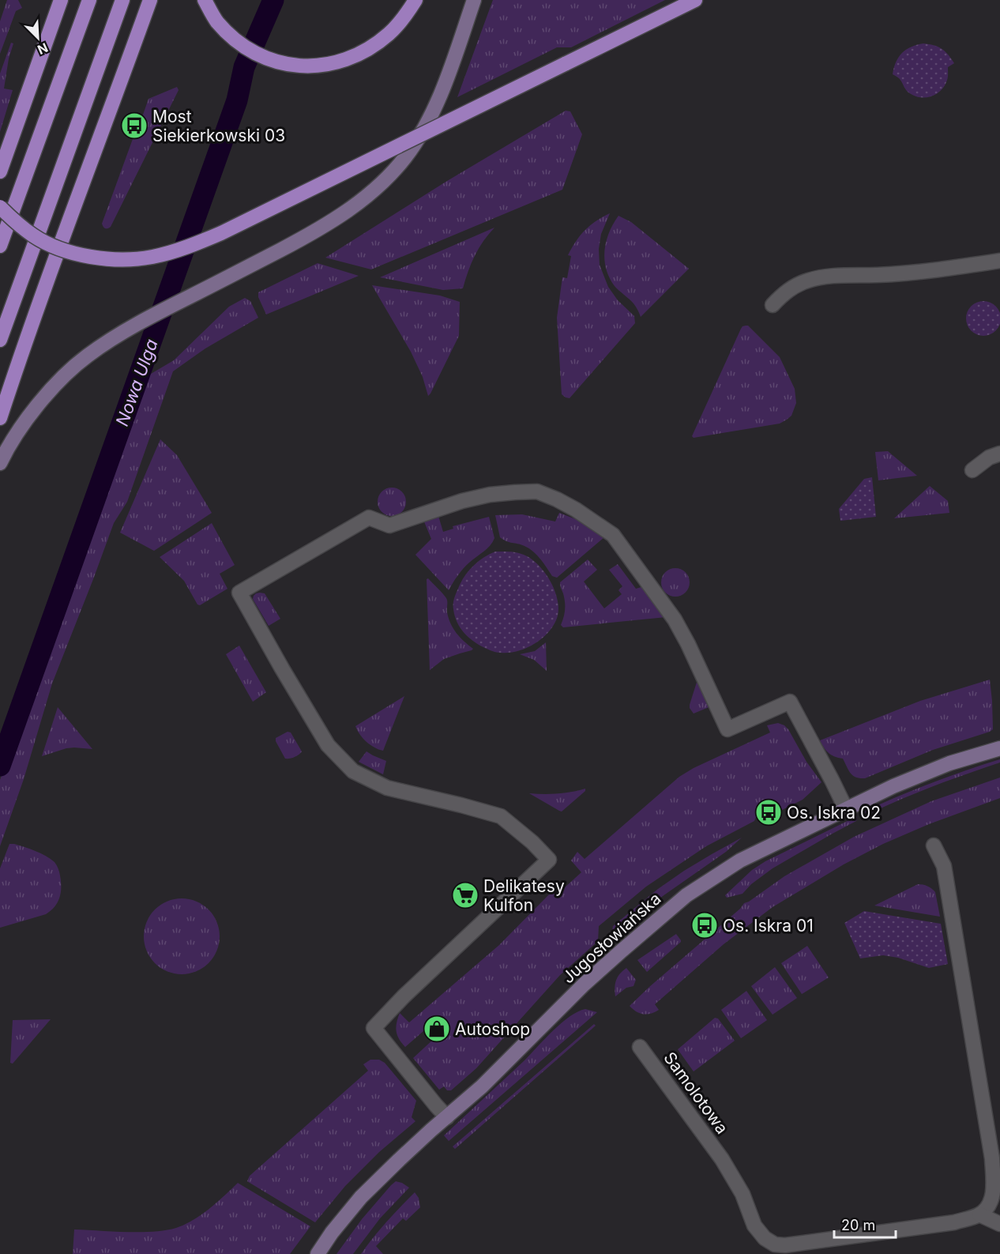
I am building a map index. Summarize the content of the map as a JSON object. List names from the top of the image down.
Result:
{
  "streets": {
    "street": ["Jugosłowiańska", "Samolotowa"]
  },
  "water": ["Nowa Ulga"],
  "places": {
    "bus stop": ["Most Siekierkowski 03", "Os. Iskra 02", "Os. Iskra 01"],
    "supermarket": ["Delikatesy Kulfon"],
    "shop": ["Autoshop"]
  },
  "scale_bar": "20 m",
  "north": "bottom right"
}
